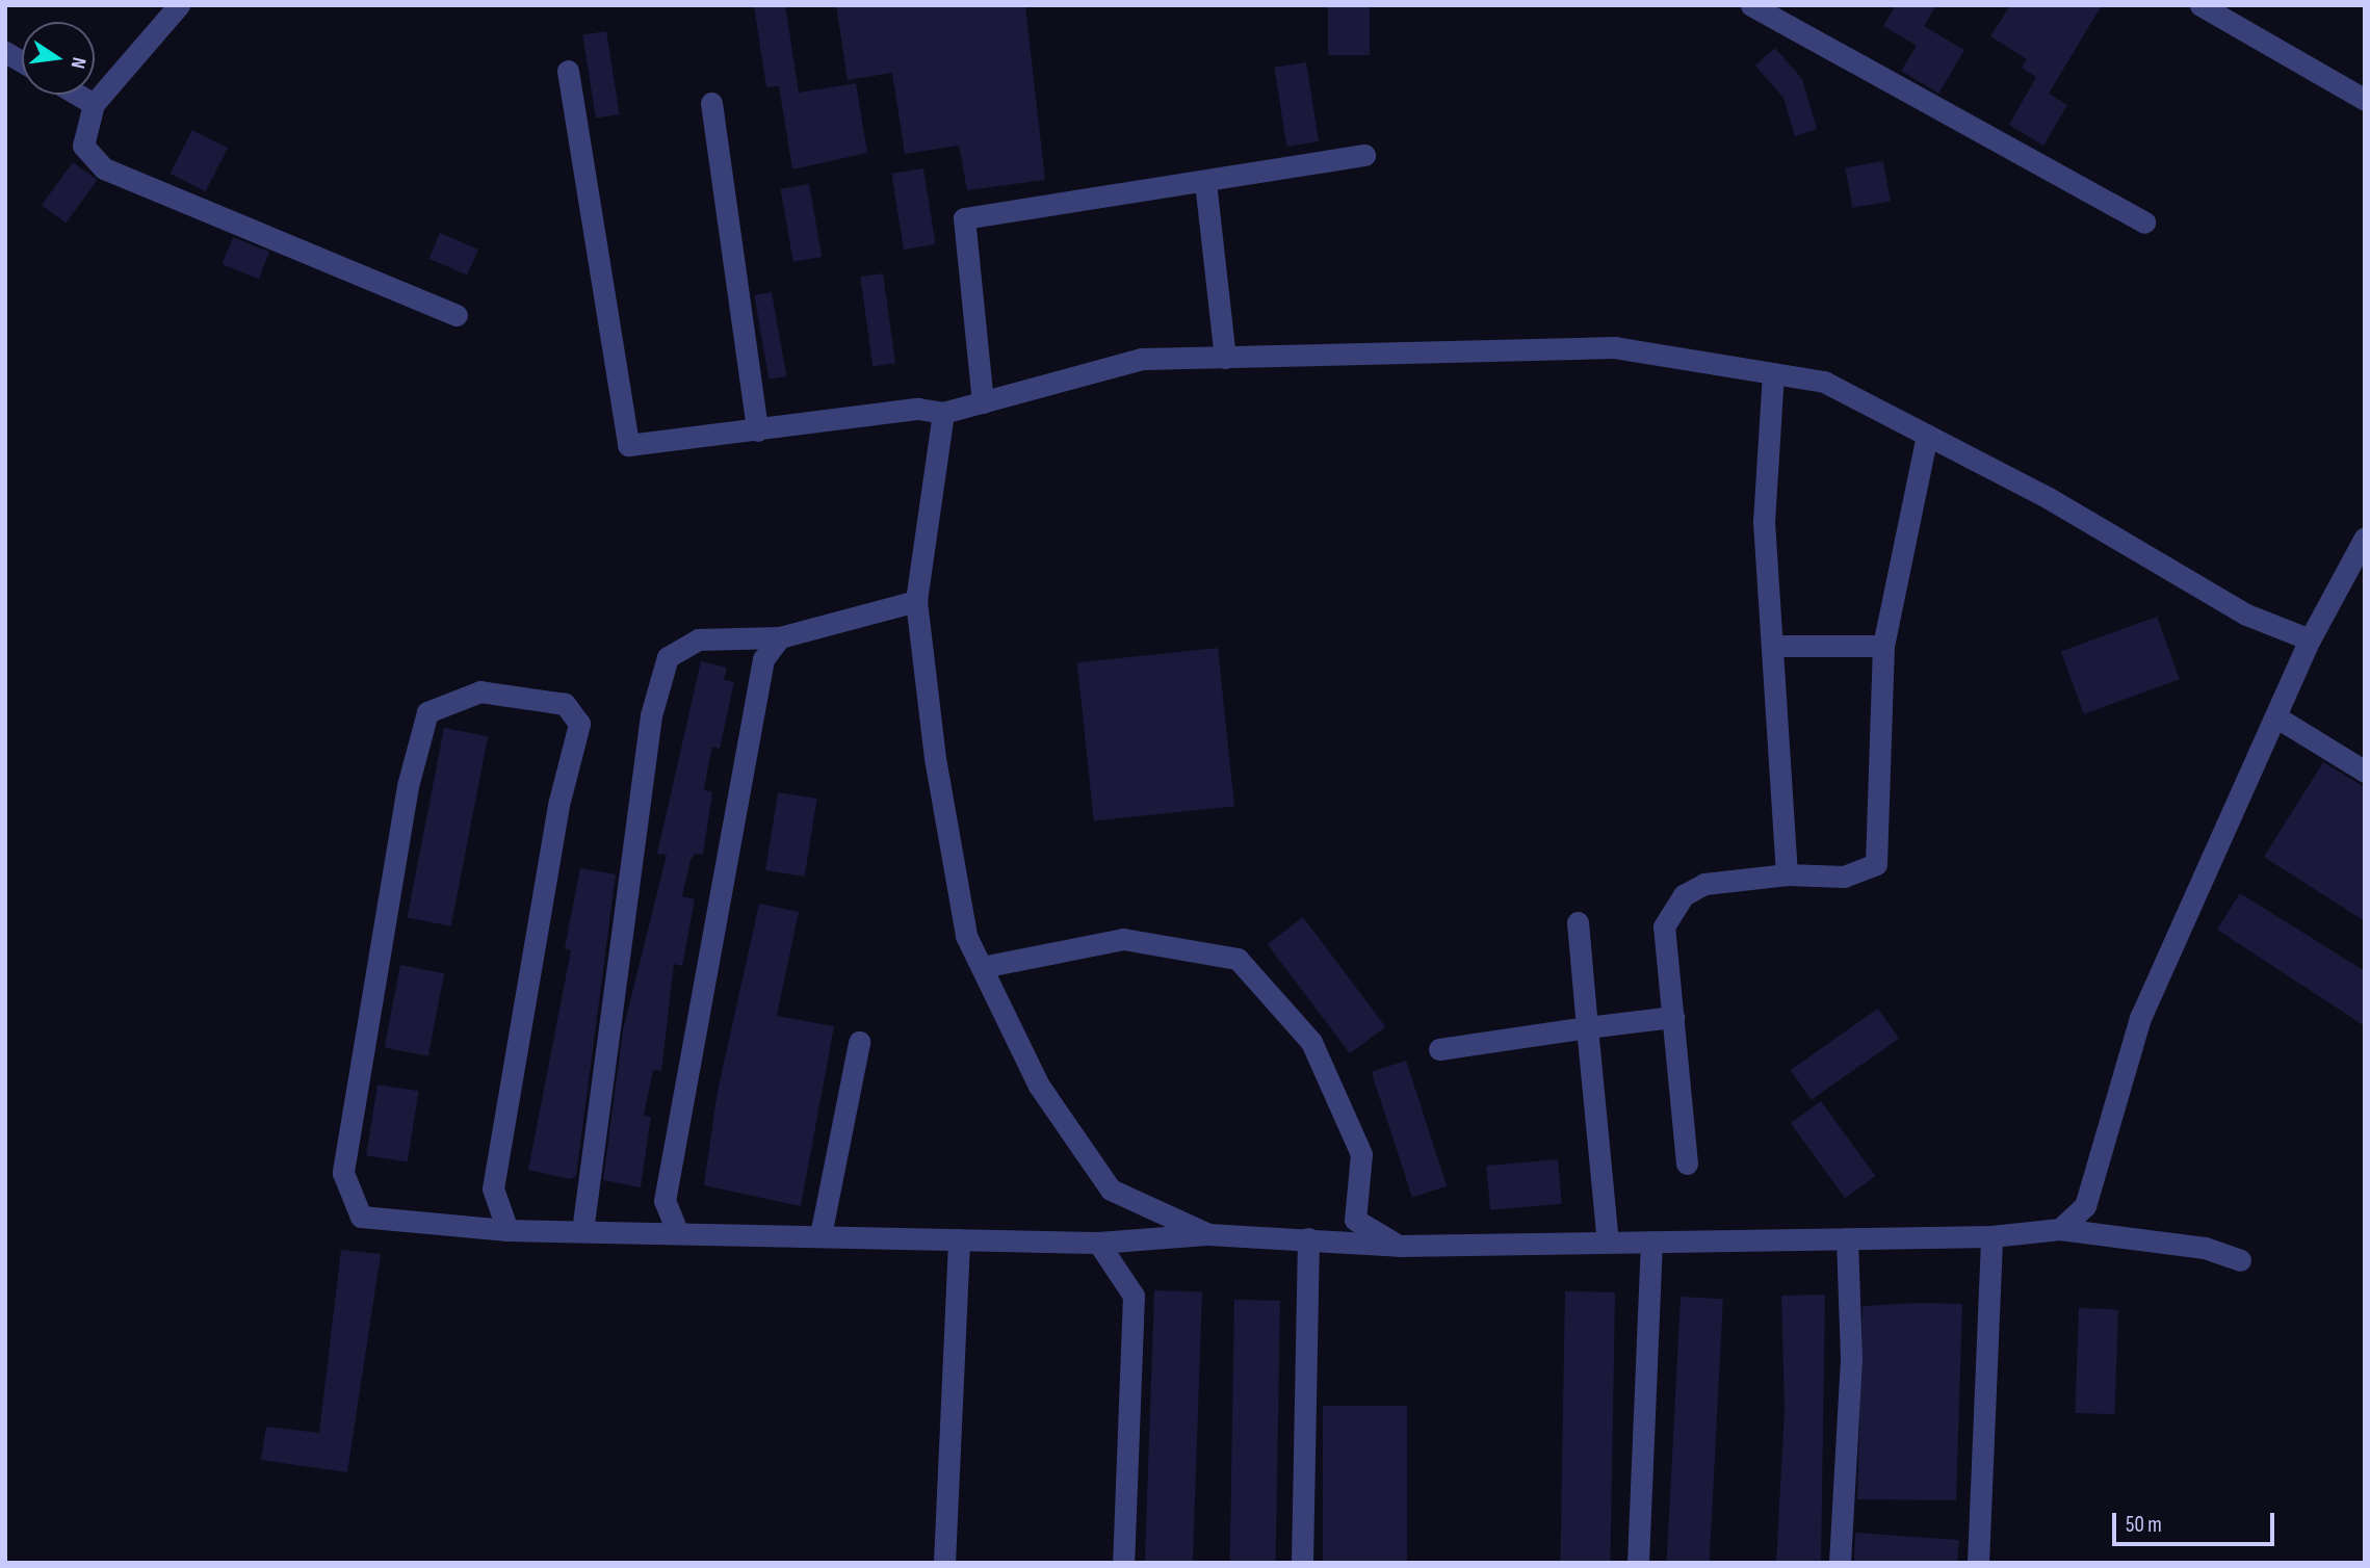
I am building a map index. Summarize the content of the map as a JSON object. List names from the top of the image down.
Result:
{
  "scale_bar": "50 m",
  "north": "right"
}
